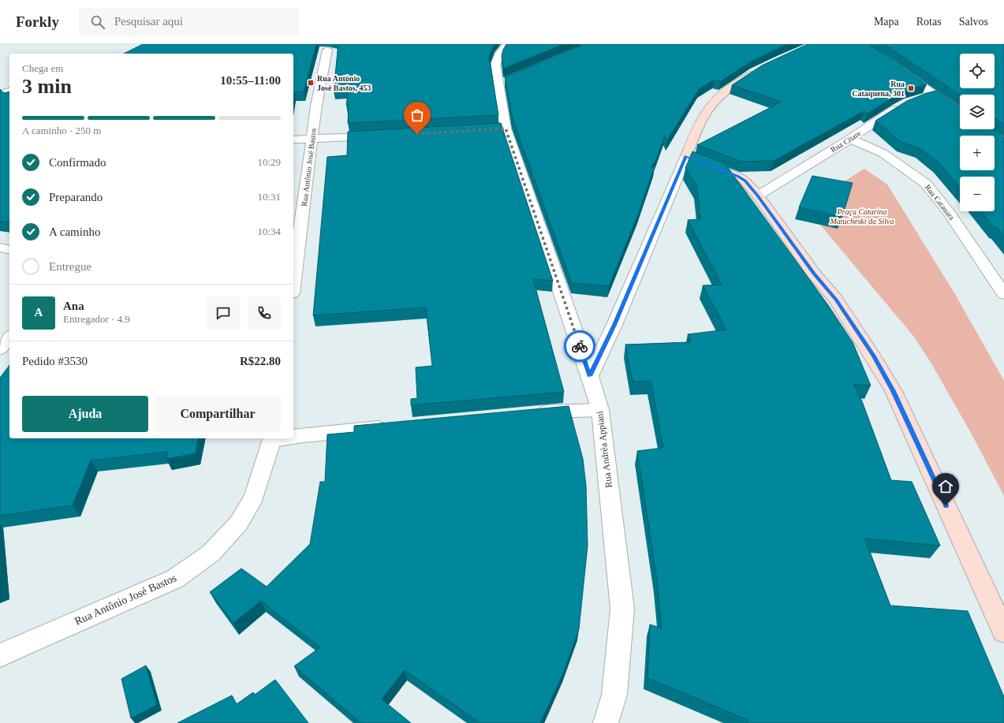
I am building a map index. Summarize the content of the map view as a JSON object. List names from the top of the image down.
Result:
{
  "streets": {
    "street": [
      "Rua Citare",
      "Rua Antônio José Bastos",
      "Rua Catauara",
      "Rua Andréa Appiani"
    ]
  },
  "crossings": [
    ["Rua Citare", "Rua Catauara"]
  ],
  "parks": ["Praça Catarina Matucheski da Silva"],
  "places": {
    "transit": ["Rua Antônio José Bastos, 453", "Rua Cataquena, 301"]
  },
  "page": {
    "header": "Forkly",
    "search": "Pesquisar aqui",
    "nav": ["Mapa", "Rotas", "Salvos"],
    "map_buttons": ["+", "−"],
    "heading": ["3 min", "Chega em", "10:55–11:00"],
    "panel": [
      "Ana",
      "Entregador · 4.9",
      "Pedido #3530",
      "R$22.80"
    ],
    "bar": "A caminho · 250 m",
    "list": [
      ["Confirmado", "10:29"],
      ["Preparando", "10:31"],
      ["A caminho", "10:34"],
      "Entregue"
    ],
    "round": "A",
    "buttons": ["Ajuda", "Compartilhar"]
  }
}
